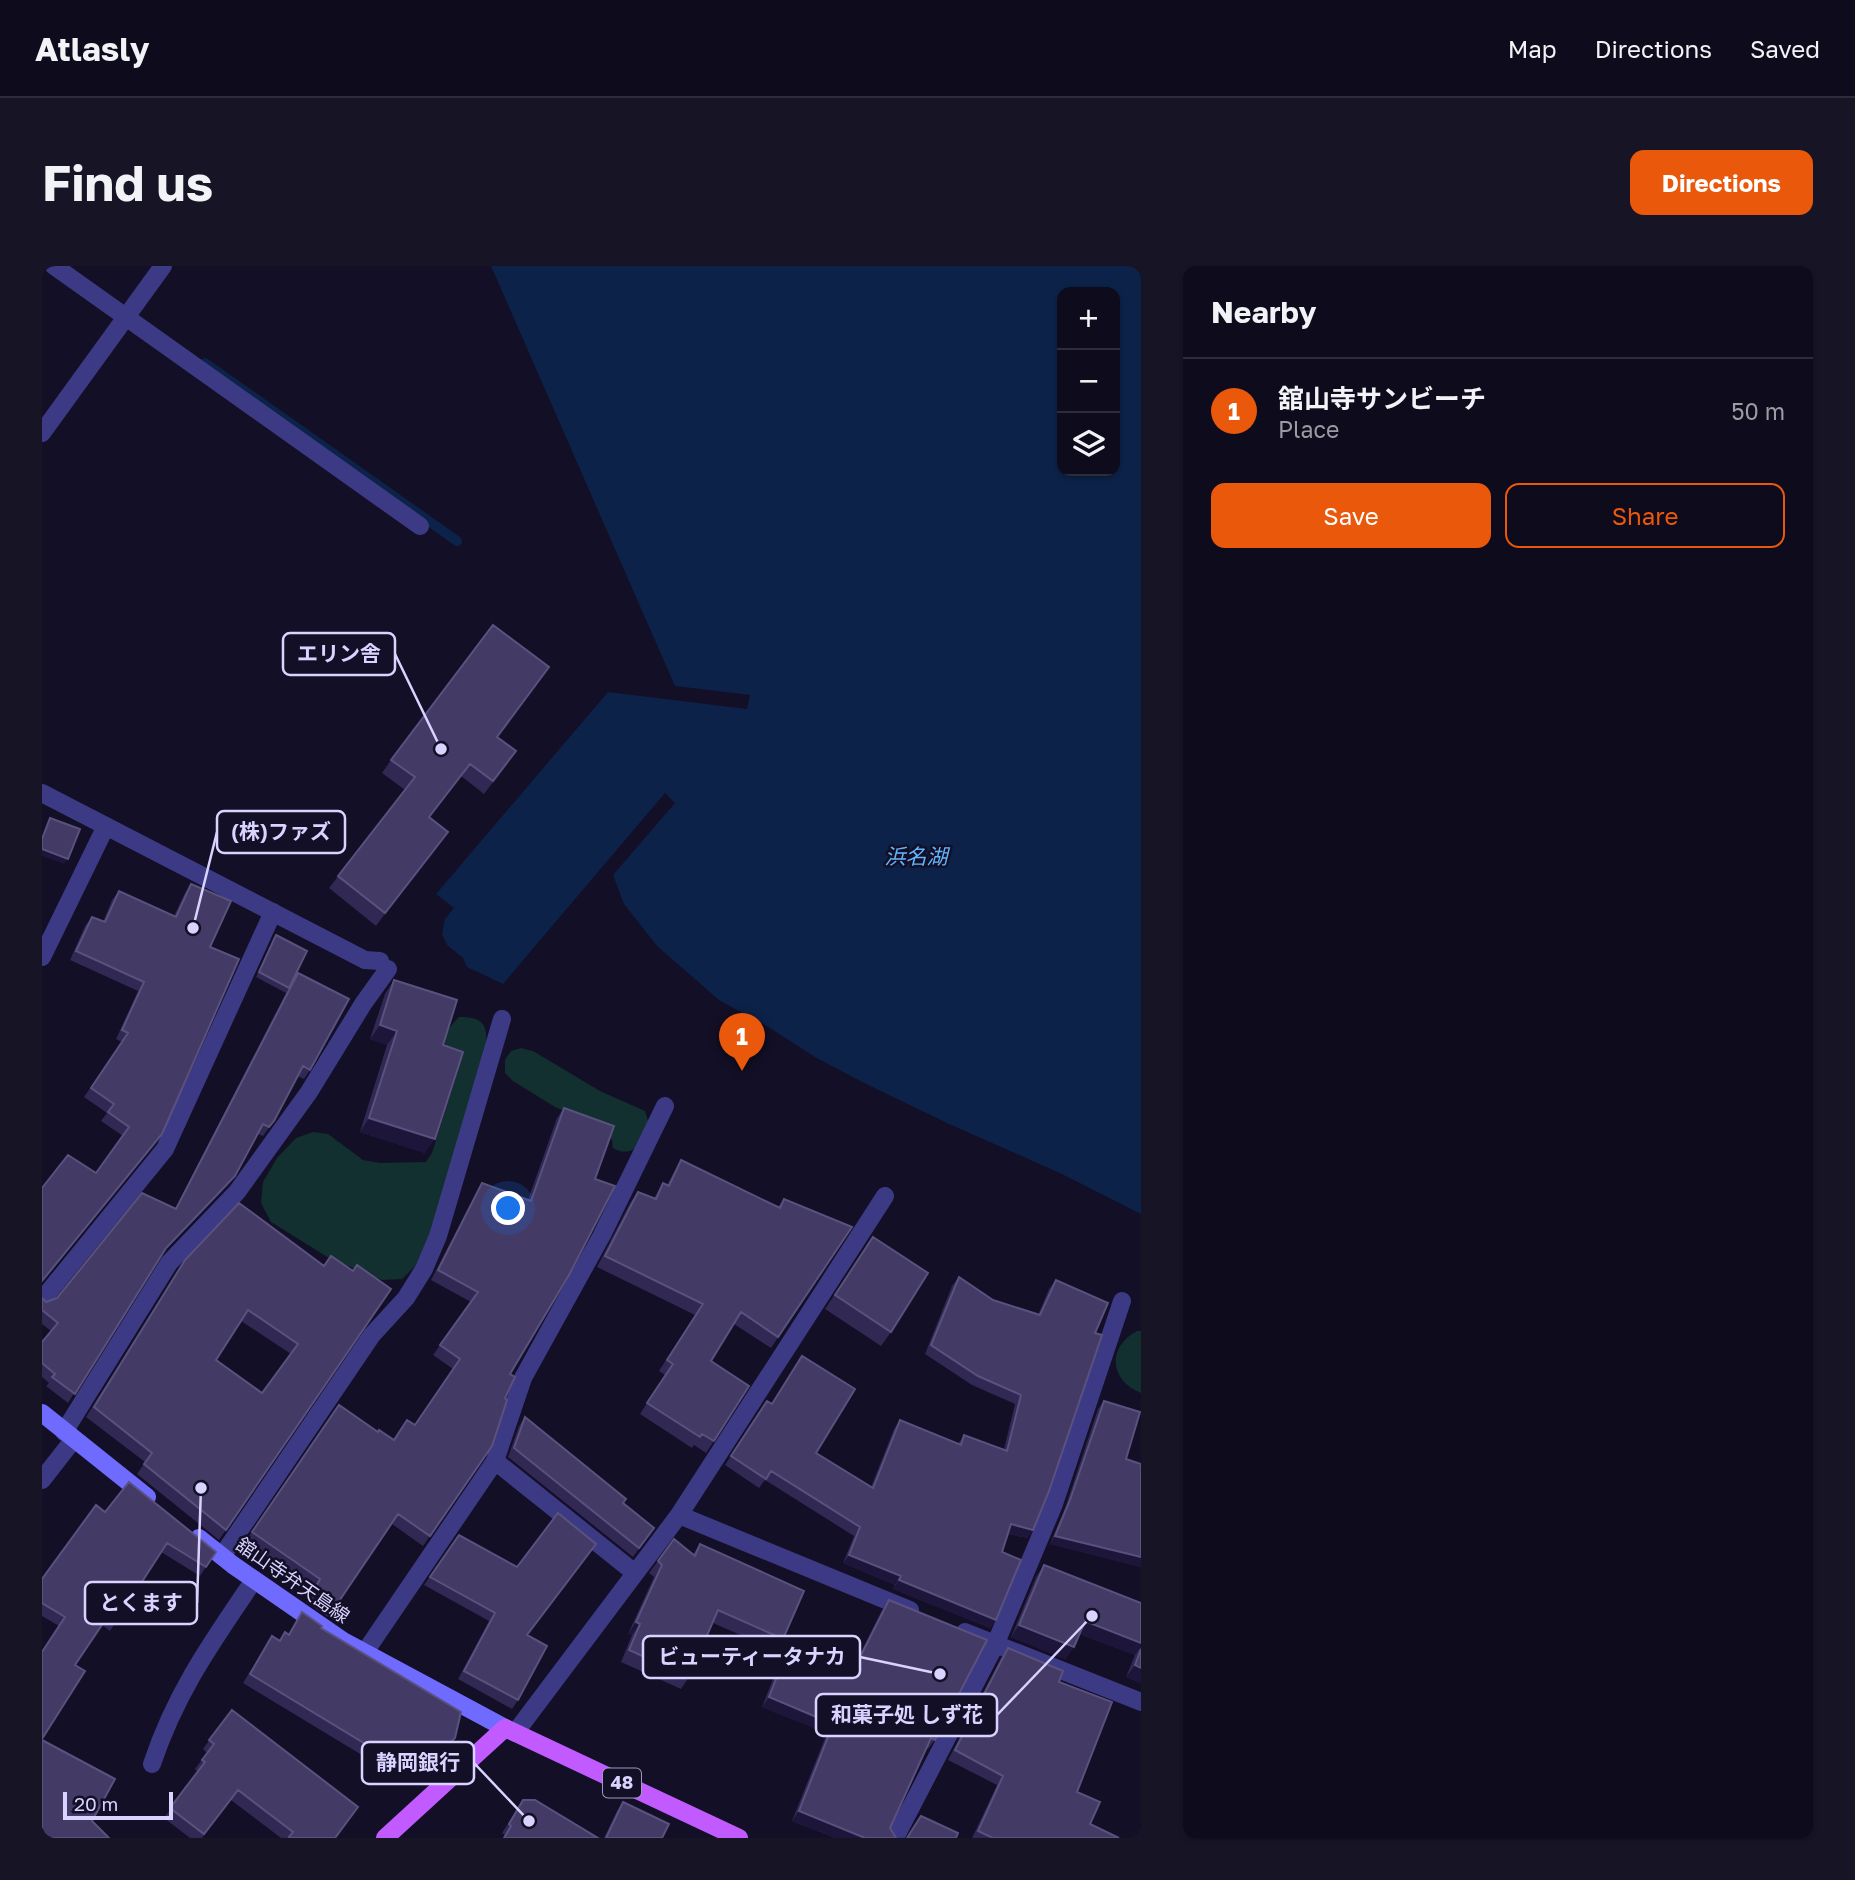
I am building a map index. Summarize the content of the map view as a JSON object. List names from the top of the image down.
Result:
{
  "streets": {
    "main road": ["舘山寺弁天島線", "48"]
  },
  "crossings": [
    ["舘山寺弁天島線", "48"]
  ],
  "water": ["浜名湖"],
  "places": [
    "エリン舎",
    "(株)ファズ",
    "とくます",
    "和菓子処 しず花",
    "ビューティータナカ",
    "静岡銀行"
  ],
  "scale_bar": "20 m",
  "page": {
    "header": "Atlasly",
    "nav": ["Map", "Directions", "Saved"],
    "buttons": [
      "Directions",
      ["Save", "Share"]
    ],
    "title": "Find us",
    "heading": "Nearby",
    "map_buttons": ["+", "−"],
    "list": [
      {
        "mark": "1",
        "name": "舘山寺サンビーチ",
        "note": "Place",
        "value": "50 m"
      }
    ],
    "pins": "1",
    "scale": "20 m"
  }
}
